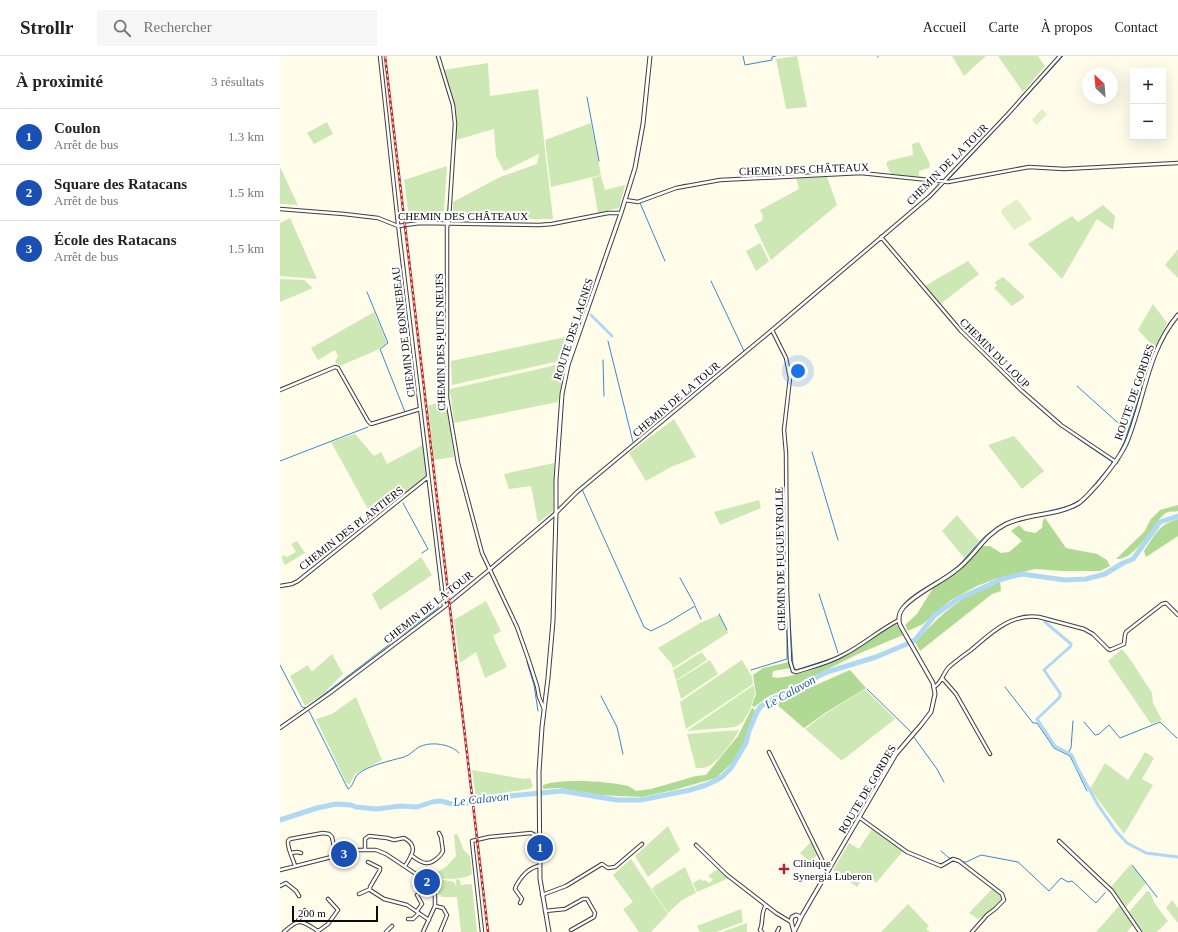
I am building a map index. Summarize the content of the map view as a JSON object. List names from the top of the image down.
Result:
{
  "streets": {
    "street": [
      "CHEMIN DE LA TOUR",
      "CHEMIN DES CHÂTEAUX",
      "ROUTE DES LAGNES",
      "CHEMIN DE BONNEBEAU",
      "CHEMIN DES PUITS NEUFS",
      "CHEMIN DU LOUP",
      "ROUTE DE GORDES",
      "CHEMIN DES PLANTIERS",
      "CHEMIN DE FUGUEYROLLE"
    ]
  },
  "crossings": [
    ["CHEMIN DE LA TOUR", "CHEMIN DES CHÂTEAUX"],
    ["CHEMIN DE LA TOUR", "ROUTE DES LAGNES"],
    ["CHEMIN DE LA TOUR", "CHEMIN DE BONNEBEAU"],
    ["CHEMIN DE LA TOUR", "CHEMIN DES PUITS NEUFS"],
    ["CHEMIN DE LA TOUR", "CHEMIN DU LOUP"],
    ["CHEMIN DE LA TOUR", "CHEMIN DE FUGUEYROLLE"],
    ["CHEMIN DES CHÂTEAUX", "ROUTE DES LAGNES"],
    ["CHEMIN DES CHÂTEAUX", "CHEMIN DE BONNEBEAU"],
    ["CHEMIN DES CHÂTEAUX", "CHEMIN DES PUITS NEUFS"],
    ["ROUTE DES LAGNES", "CHEMIN DES PUITS NEUFS"],
    ["CHEMIN DE BONNEBEAU", "CHEMIN DES PLANTIERS"],
    ["CHEMIN DU LOUP", "ROUTE DE GORDES"],
    ["ROUTE DE GORDES", "CHEMIN DE FUGUEYROLLE"]
  ],
  "water": ["Le Calavon"],
  "places": {
    "health": ["Clinique Synergia Luberon"]
  },
  "scale_bar": "200 m",
  "north": "top left",
  "page": {
    "header": "Strollr",
    "search": "Rechercher",
    "nav": [
      "Accueil",
      "Carte",
      "À propos",
      "Contact"
    ],
    "heading": ["À proximité", "3 résultats"],
    "map_buttons": ["+", "−"],
    "list": [
      {
        "mark": "1",
        "name": "Coulon",
        "note": "Arrêt de bus",
        "value": "1.3 km"
      },
      {
        "mark": "2",
        "name": "Square des Ratacans",
        "note": "Arrêt de bus",
        "value": "1.5 km"
      },
      {
        "mark": "3",
        "name": "École des Ratacans",
        "note": "Arrêt de bus",
        "value": "1.5 km"
      }
    ],
    "pins": ["1", "3", "2"],
    "scale": "200 m"
  }
}
